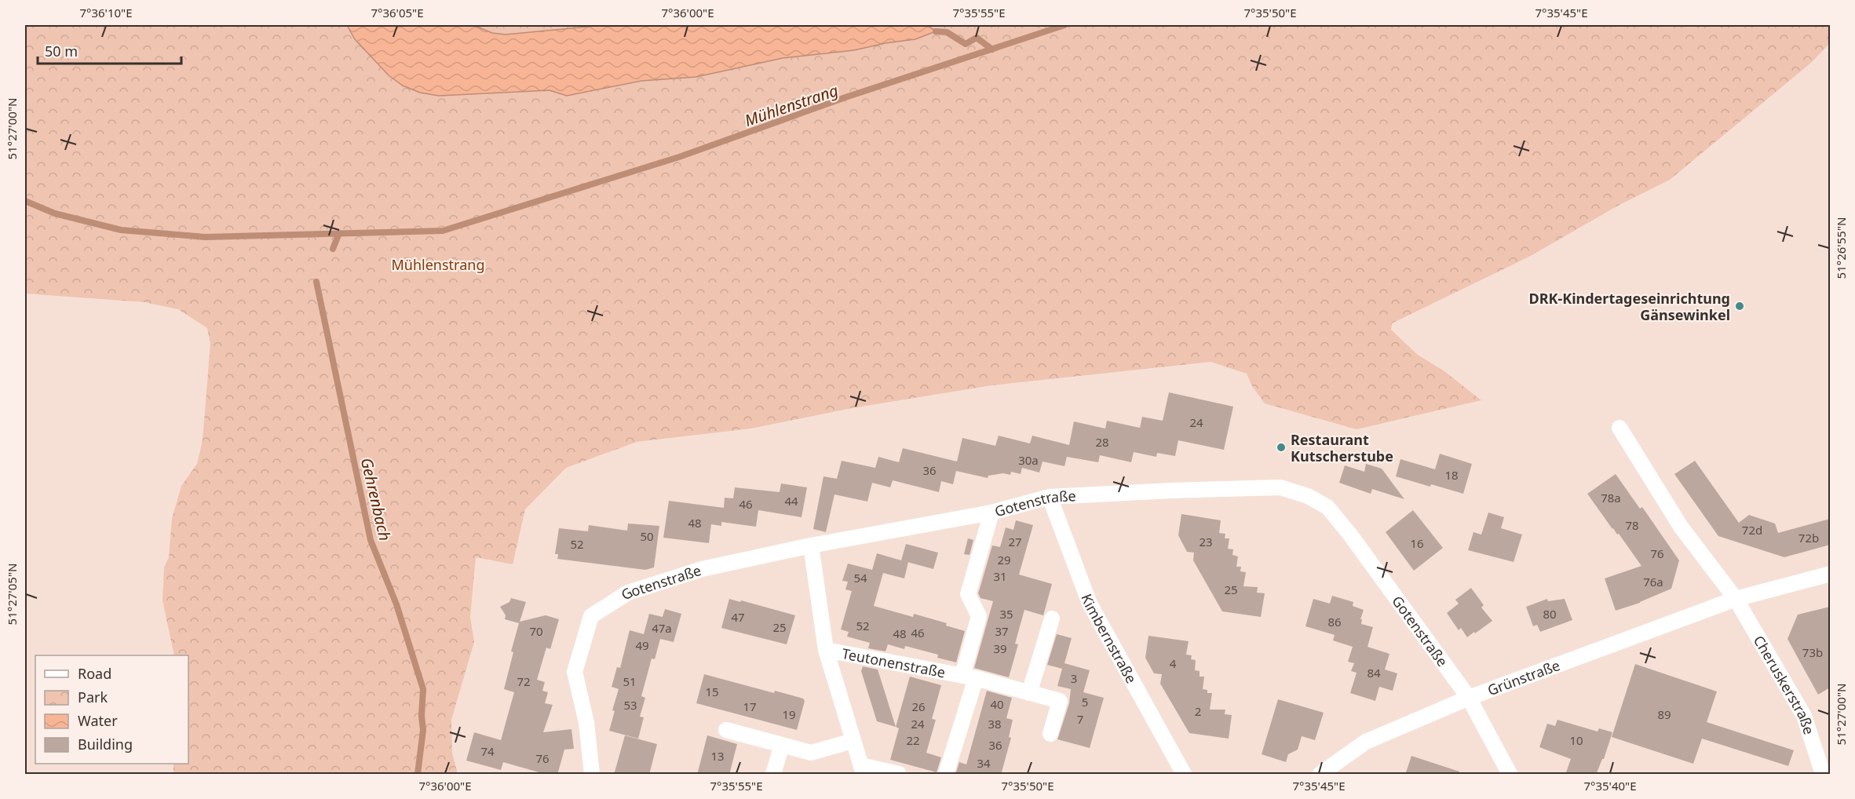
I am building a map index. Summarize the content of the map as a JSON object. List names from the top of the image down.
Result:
{
  "streets": {
    "street": [
      "Gotenstraße",
      "Kimbernstraße",
      "Teutonenstraße",
      "Grünstraße",
      "Cheruskerstraße"
    ]
  },
  "crossings": [
    ["Gotenstraße", "Kimbernstraße"],
    ["Gotenstraße", "Teutonenstraße"],
    ["Gotenstraße", "Grünstraße"],
    ["Grünstraße", "Cheruskerstraße"]
  ],
  "water": ["Mühlenstrang", "Gehrenbach"],
  "parks": ["Mühlenstrang"],
  "places": ["DRK-Kindertageseinrichtung Gänsewinkel", "Restaurant Kutscherstube"],
  "house_numbers": [
    "24",
    "28",
    "30a",
    "36",
    "18",
    "78a",
    "44",
    "46",
    "48",
    "78",
    "72d",
    "50",
    "72b",
    "27",
    "23",
    "16",
    "52",
    "76",
    "29",
    "31",
    "54",
    "76a",
    "25",
    "35",
    "80",
    "47",
    "86",
    "52",
    "25",
    "47a",
    "70",
    "37",
    "46",
    "48",
    "49",
    "39",
    "73b",
    "4",
    "84",
    "3",
    "72",
    "51",
    "15",
    "5",
    "40",
    "53",
    "17",
    "26",
    "2",
    "19",
    "89",
    "7",
    "24",
    "38",
    "22",
    "10",
    "36",
    "74",
    "13",
    "76",
    "34"
  ],
  "legend": [
    "Road",
    "Park",
    "Water",
    "Building"
  ],
  "scale_bar": "50 m",
  "coordinates": [
    "7°36'10\"E",
    "7°36'05\"E",
    "7°36'00\"E",
    "7°35'55\"E",
    "7°35'50\"E",
    "7°35'45\"E",
    "51°27'00\"N",
    "51°26'55\"N",
    "51°27'05\"N",
    "7°35'40\"E"
  ]
}
